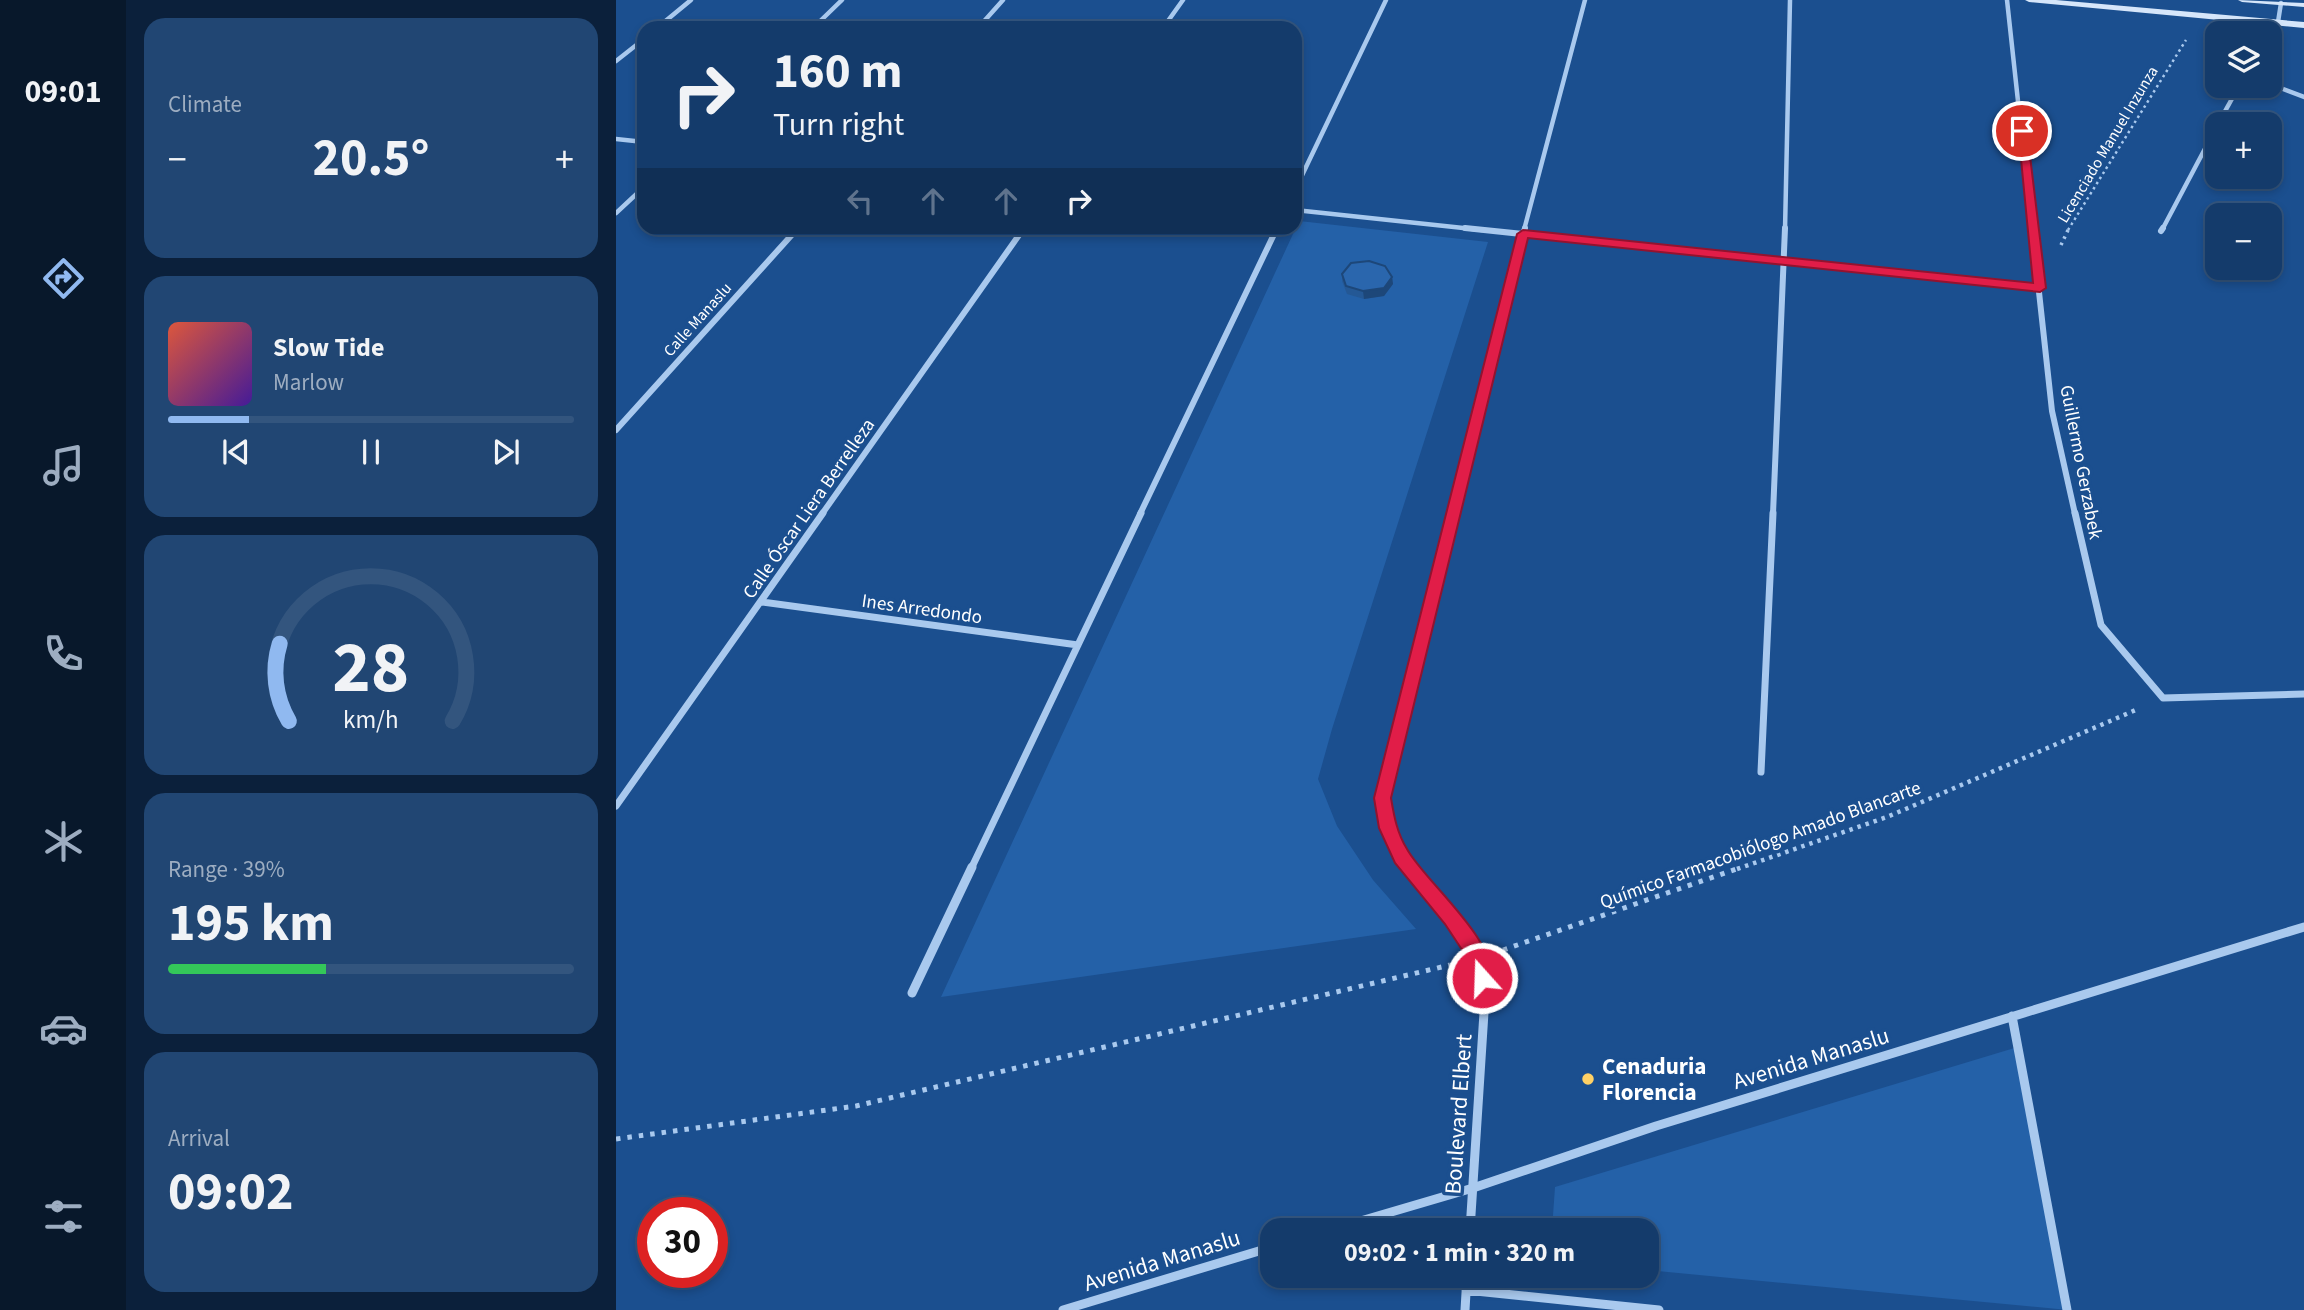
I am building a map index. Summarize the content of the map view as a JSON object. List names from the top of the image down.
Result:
{
  "streets": {
    "street": [
      "Calle Manaslu",
      "Guillermo Gerzabek",
      "Calle Óscar Liera Berrelleza",
      "Ines Arredondo",
      "Avenida Manaslu",
      "Boulevard Elbert"
    ],
    "path": ["Licenciado Manuel Inzunza", "Químico Farmacobiólogo Amado Blancarte"]
  },
  "crossings": [
    ["Licenciado Manuel Inzunza", "Guillermo Gerzabek"],
    ["Guillermo Gerzabek", "Químico Farmacobiólogo Amado Blancarte"],
    ["Calle Óscar Liera Berrelleza", "Ines Arredondo"],
    ["Químico Farmacobiólogo Amado Blancarte", "Boulevard Elbert"],
    ["Avenida Manaslu", "Boulevard Elbert"]
  ],
  "places": ["Cenaduria Florencia"],
  "page": {
    "tabs": "09:01",
    "tile": [
      "Climate",
      ["Range · 39%", "195 km"],
      ["Arrival", "09:02"]
    ],
    "map_buttons": ["+", "−"],
    "turn": ["160 m", "Turn right"],
    "heat": ["−", "20.5°", "+"],
    "song": ["Slow Tide", "Marlow"],
    "limit": "30",
    "trip": "09:02 · 1 min · 320 m",
    "gauge": ["28", "km/h"]
  }
}
